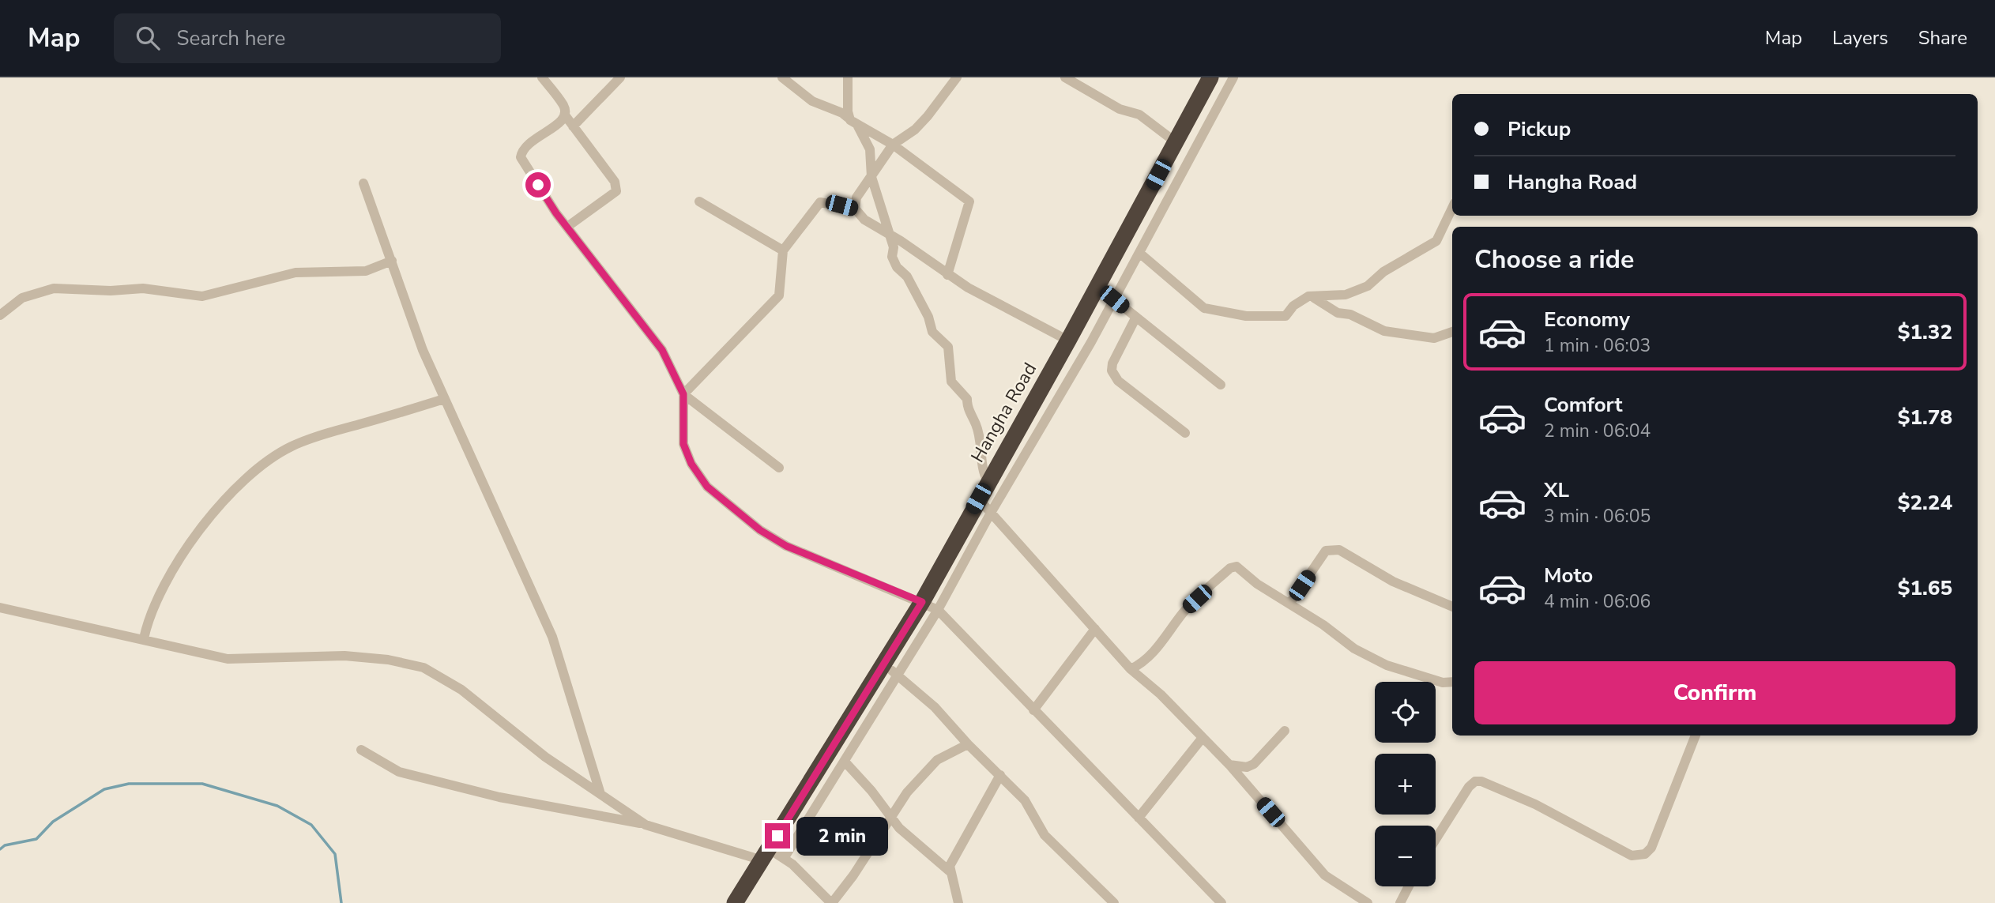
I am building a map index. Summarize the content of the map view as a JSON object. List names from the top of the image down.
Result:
{
  "streets": {
    "highway": ["Hangha Road"]
  },
  "page": {
    "header": "Map",
    "search": "Search here",
    "nav": ["Map", "Layers", "Share"],
    "banner": ["Pickup", "Hangha Road"],
    "heading": "Choose a ride",
    "list": [
      {
        "name": "Economy",
        "note": "1 min · 06:03",
        "value": "$1.32"
      },
      {
        "name": "Comfort",
        "note": "2 min · 06:04",
        "value": "$1.78"
      },
      {
        "name": "XL",
        "note": "3 min · 06:05",
        "value": "$2.24"
      },
      {
        "name": "Moto",
        "note": "4 min · 06:06",
        "value": "$1.65"
      }
    ],
    "buttons": "Confirm",
    "map_buttons": ["+", "−"],
    "bubble": "2 min"
  }
}
